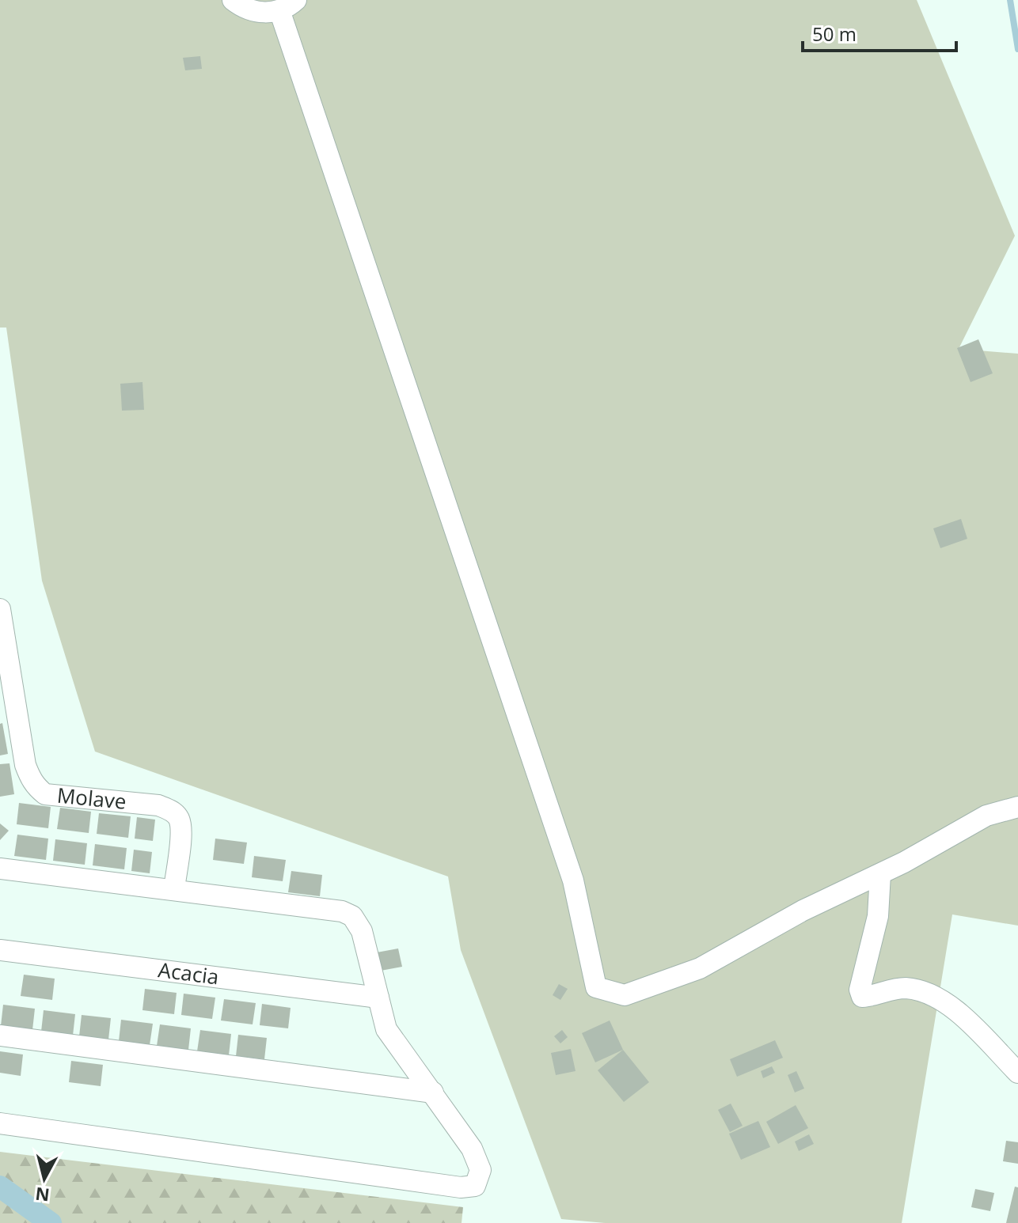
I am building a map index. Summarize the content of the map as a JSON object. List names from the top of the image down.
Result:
{
  "streets": {
    "street": ["Molave", "Acacia"]
  },
  "scale_bar": "50 m",
  "north": "bottom"
}
